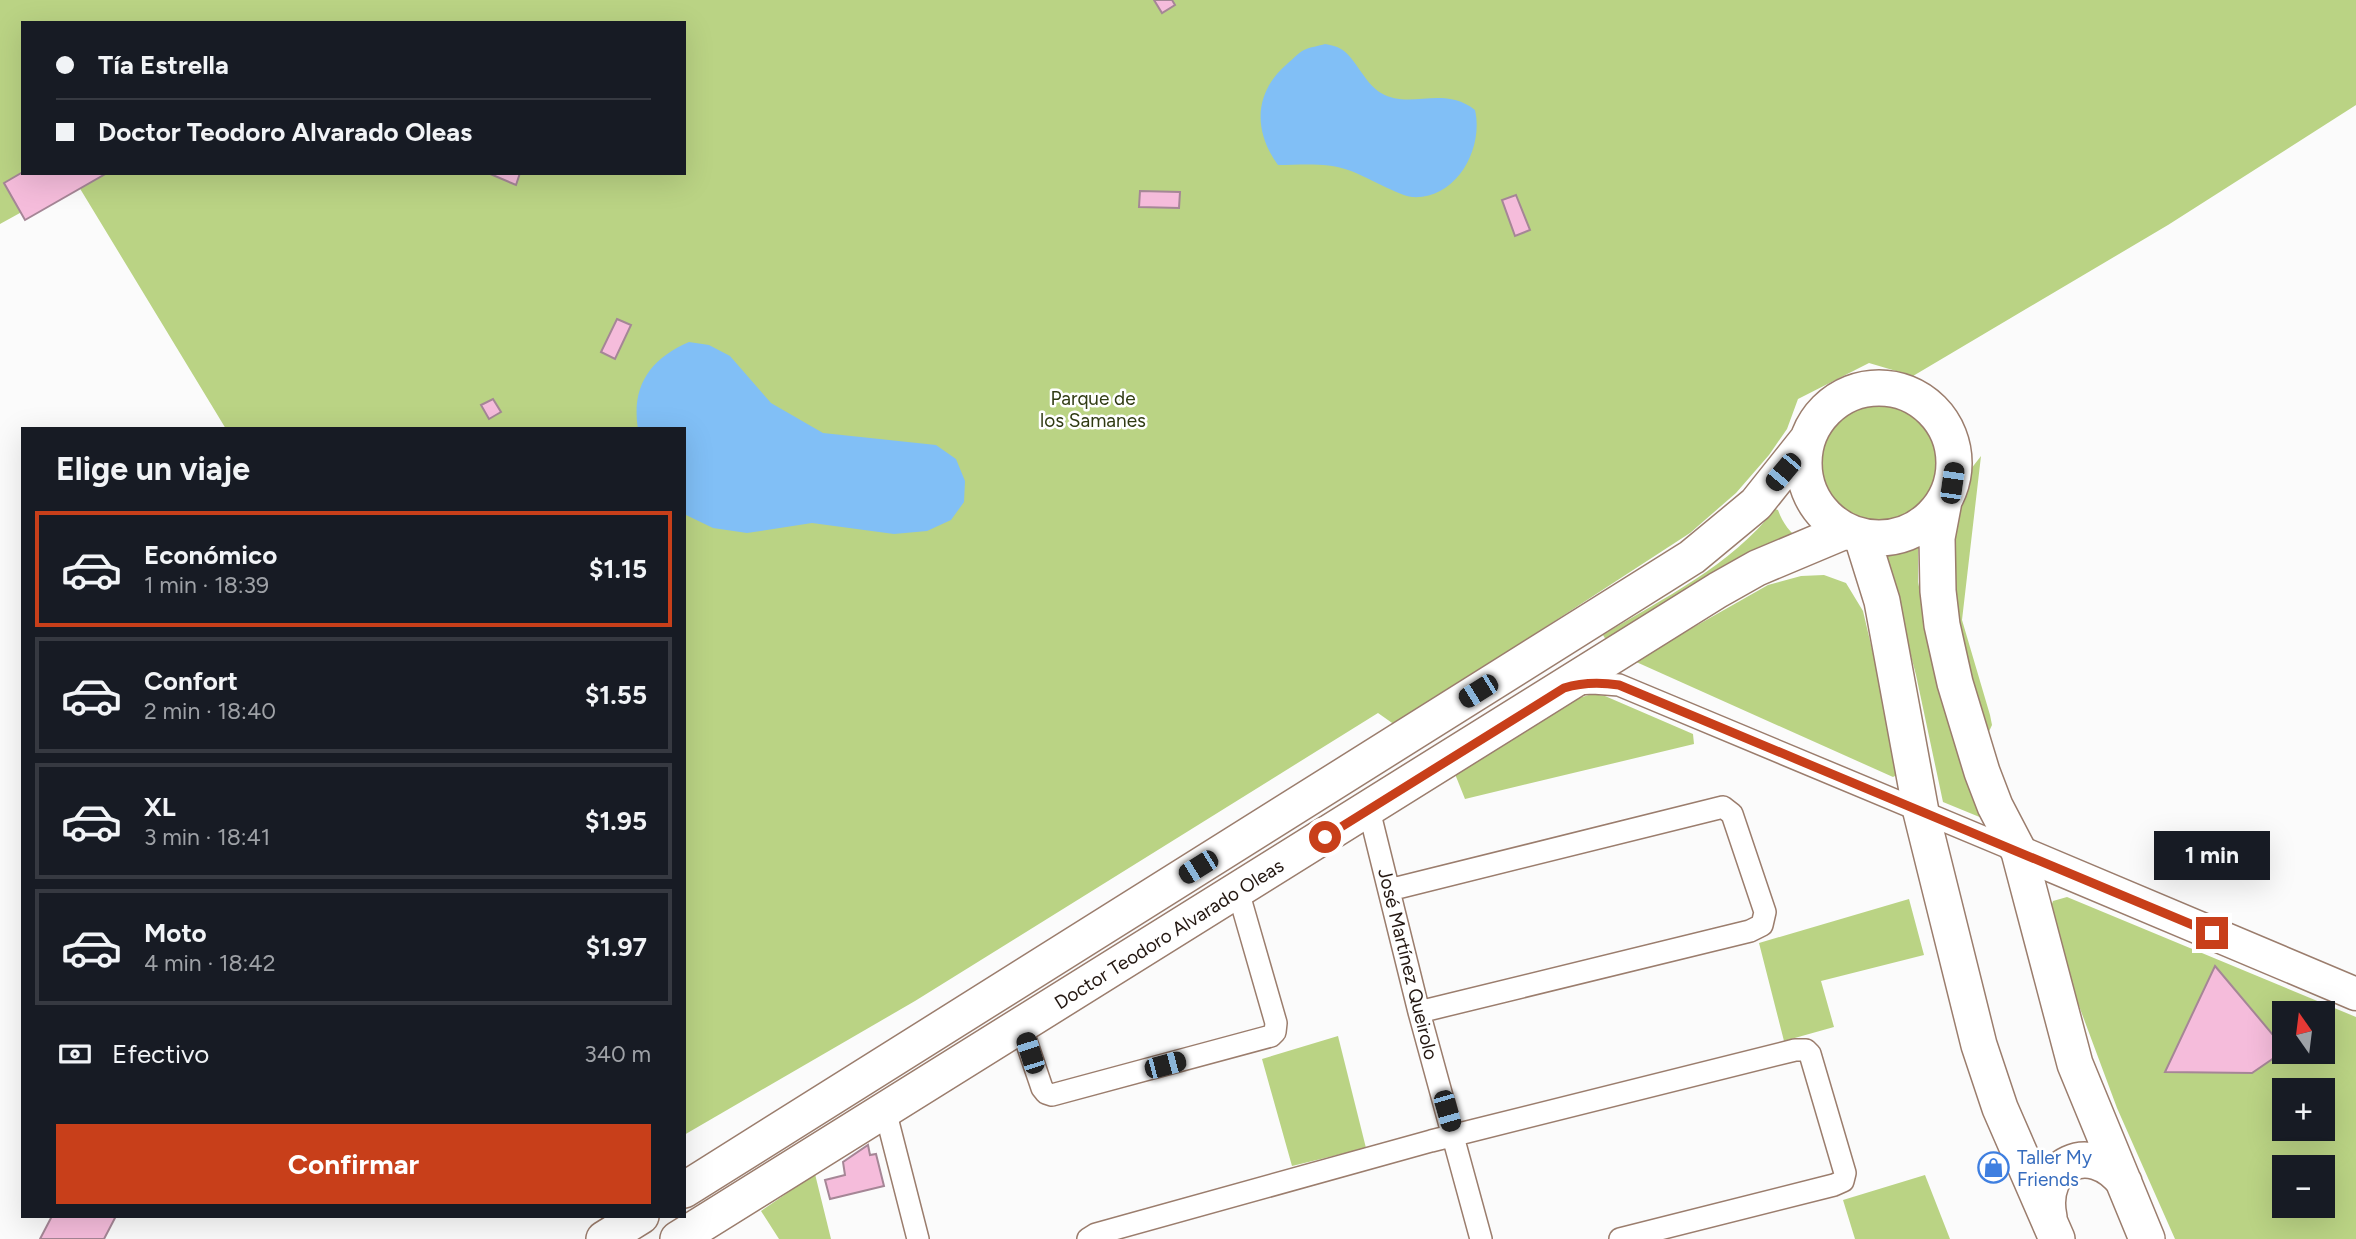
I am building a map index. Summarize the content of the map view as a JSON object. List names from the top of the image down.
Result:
{
  "streets": {
    "main road": ["Doctor Teodoro Alvarado Oleas"],
    "street": ["José Martínez Queirolo"]
  },
  "crossings": [
    ["Doctor Teodoro Alvarado Oleas", "José Martínez Queirolo"]
  ],
  "parks": ["Parque de los Samanes"],
  "places": {
    "shop": ["Taller My Friends"]
  },
  "north": "top",
  "page": {
    "banner": ["Tía Estrella", "Doctor Teodoro Alvarado Oleas"],
    "heading": "Elige un viaje",
    "list": [
      {
        "name": "Económico",
        "note": "1 min · 18:39",
        "value": "$1.15"
      },
      {
        "name": "Confort",
        "note": "2 min · 18:40",
        "value": "$1.55"
      },
      {
        "name": "XL",
        "note": "3 min · 18:41",
        "value": "$1.95"
      },
      {
        "name": "Moto",
        "note": "4 min · 18:42",
        "value": "$1.97"
      }
    ],
    "bubble": "1 min",
    "map_buttons": ["+", "−"],
    "pay": ["Efectivo", "340 m"],
    "buttons": "Confirmar"
  }
}
